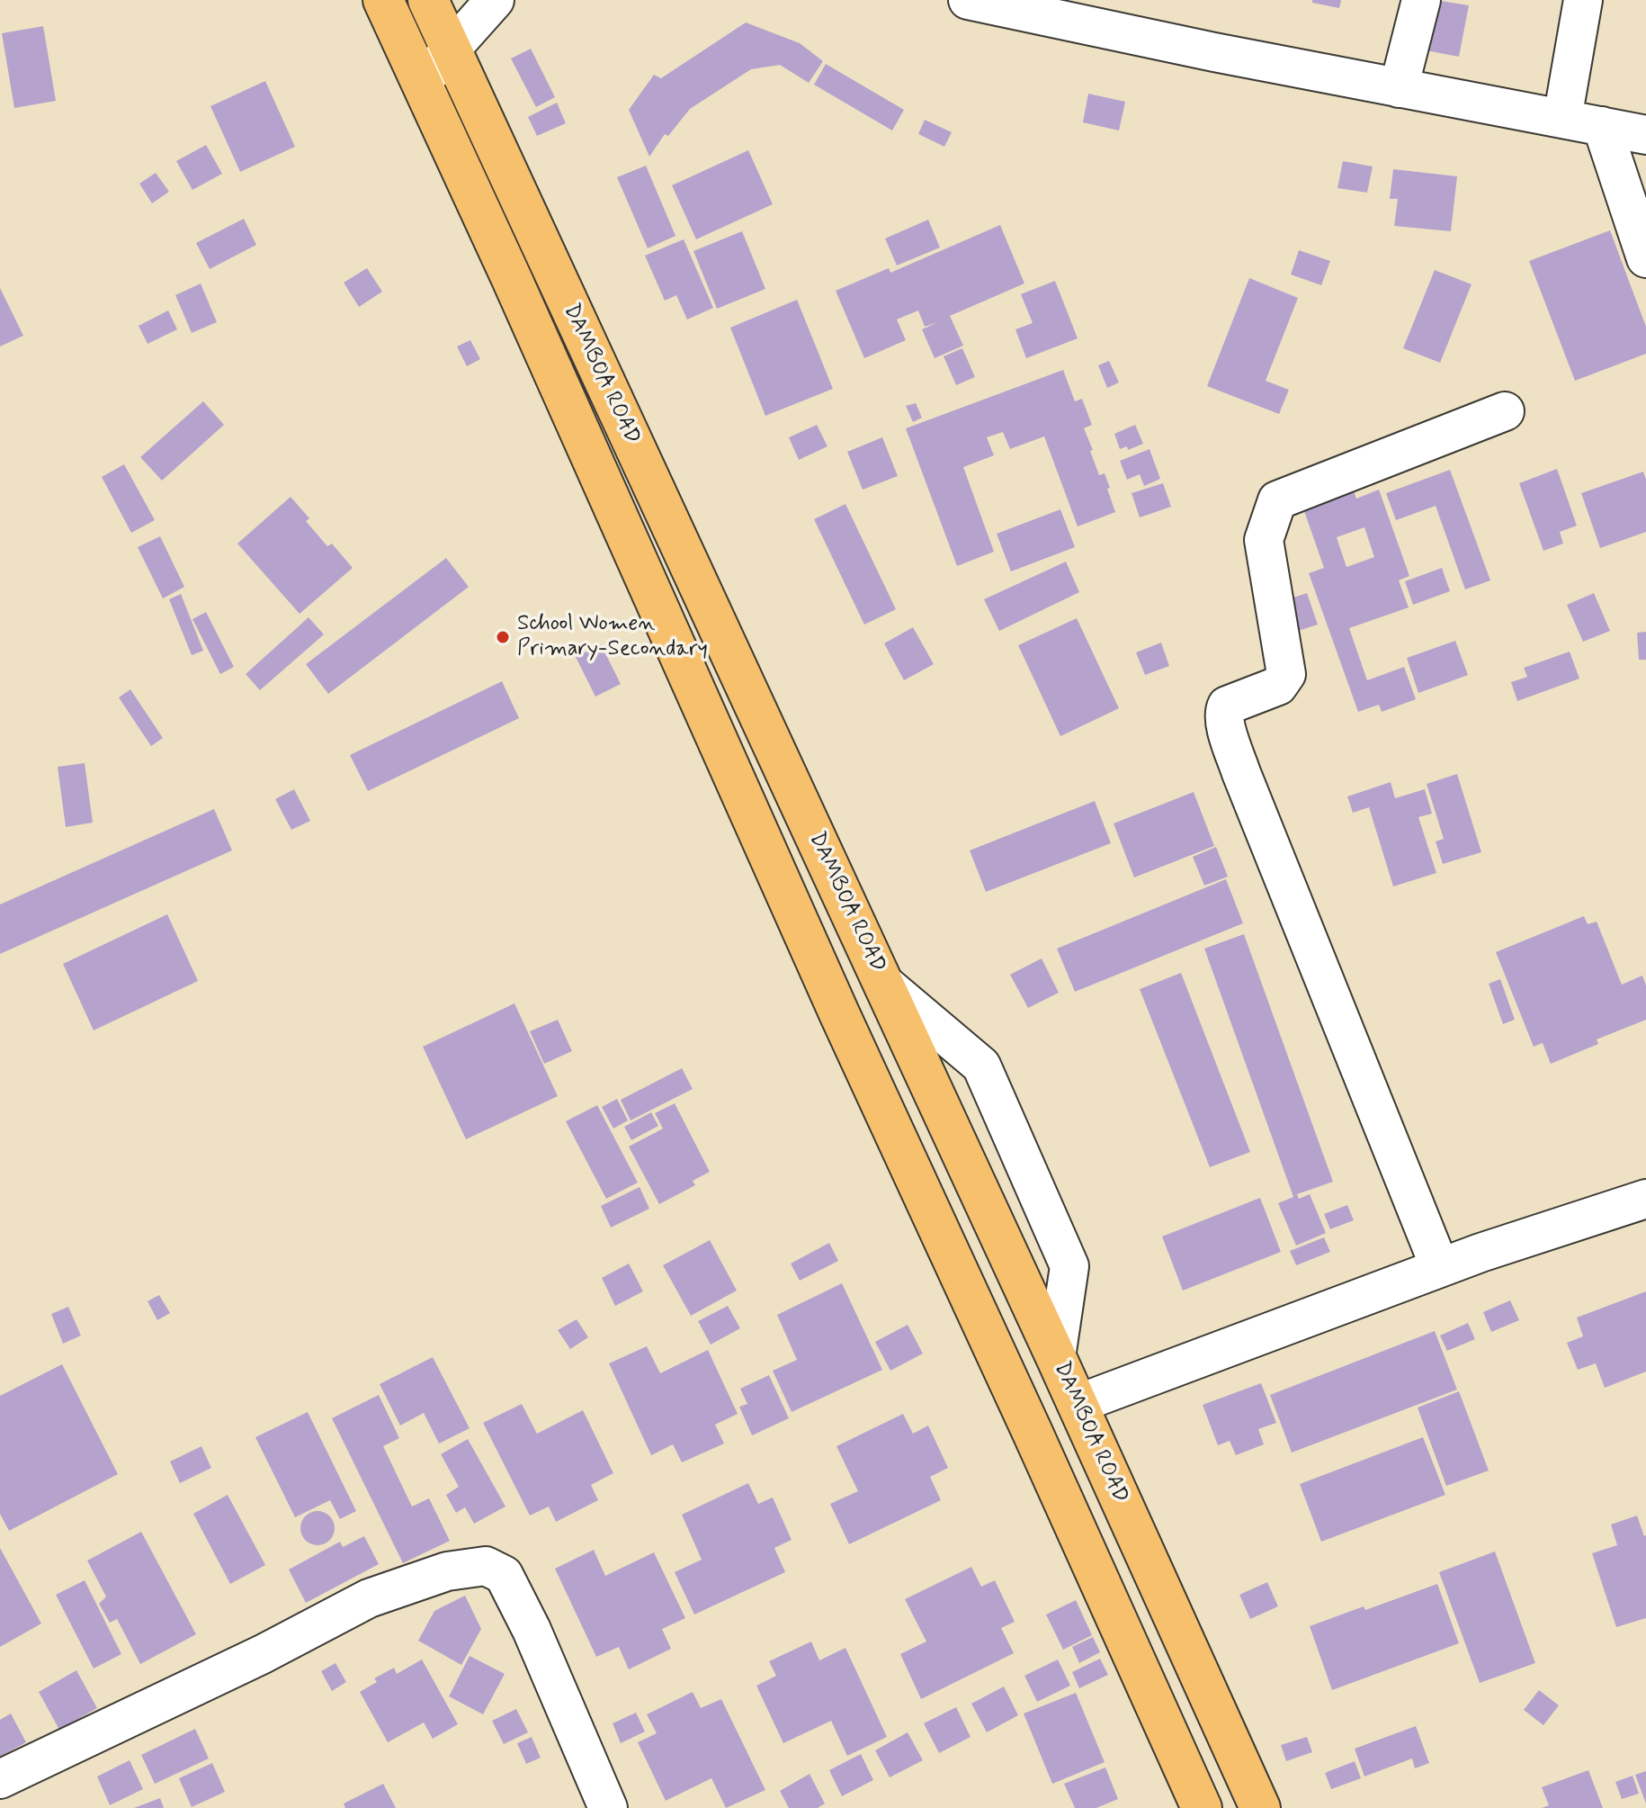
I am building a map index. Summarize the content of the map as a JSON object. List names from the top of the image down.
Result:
{
  "streets": {
    "main road": ["DAMBOA ROAD"]
  },
  "places": ["School Women Primary-Secondary"]
}
